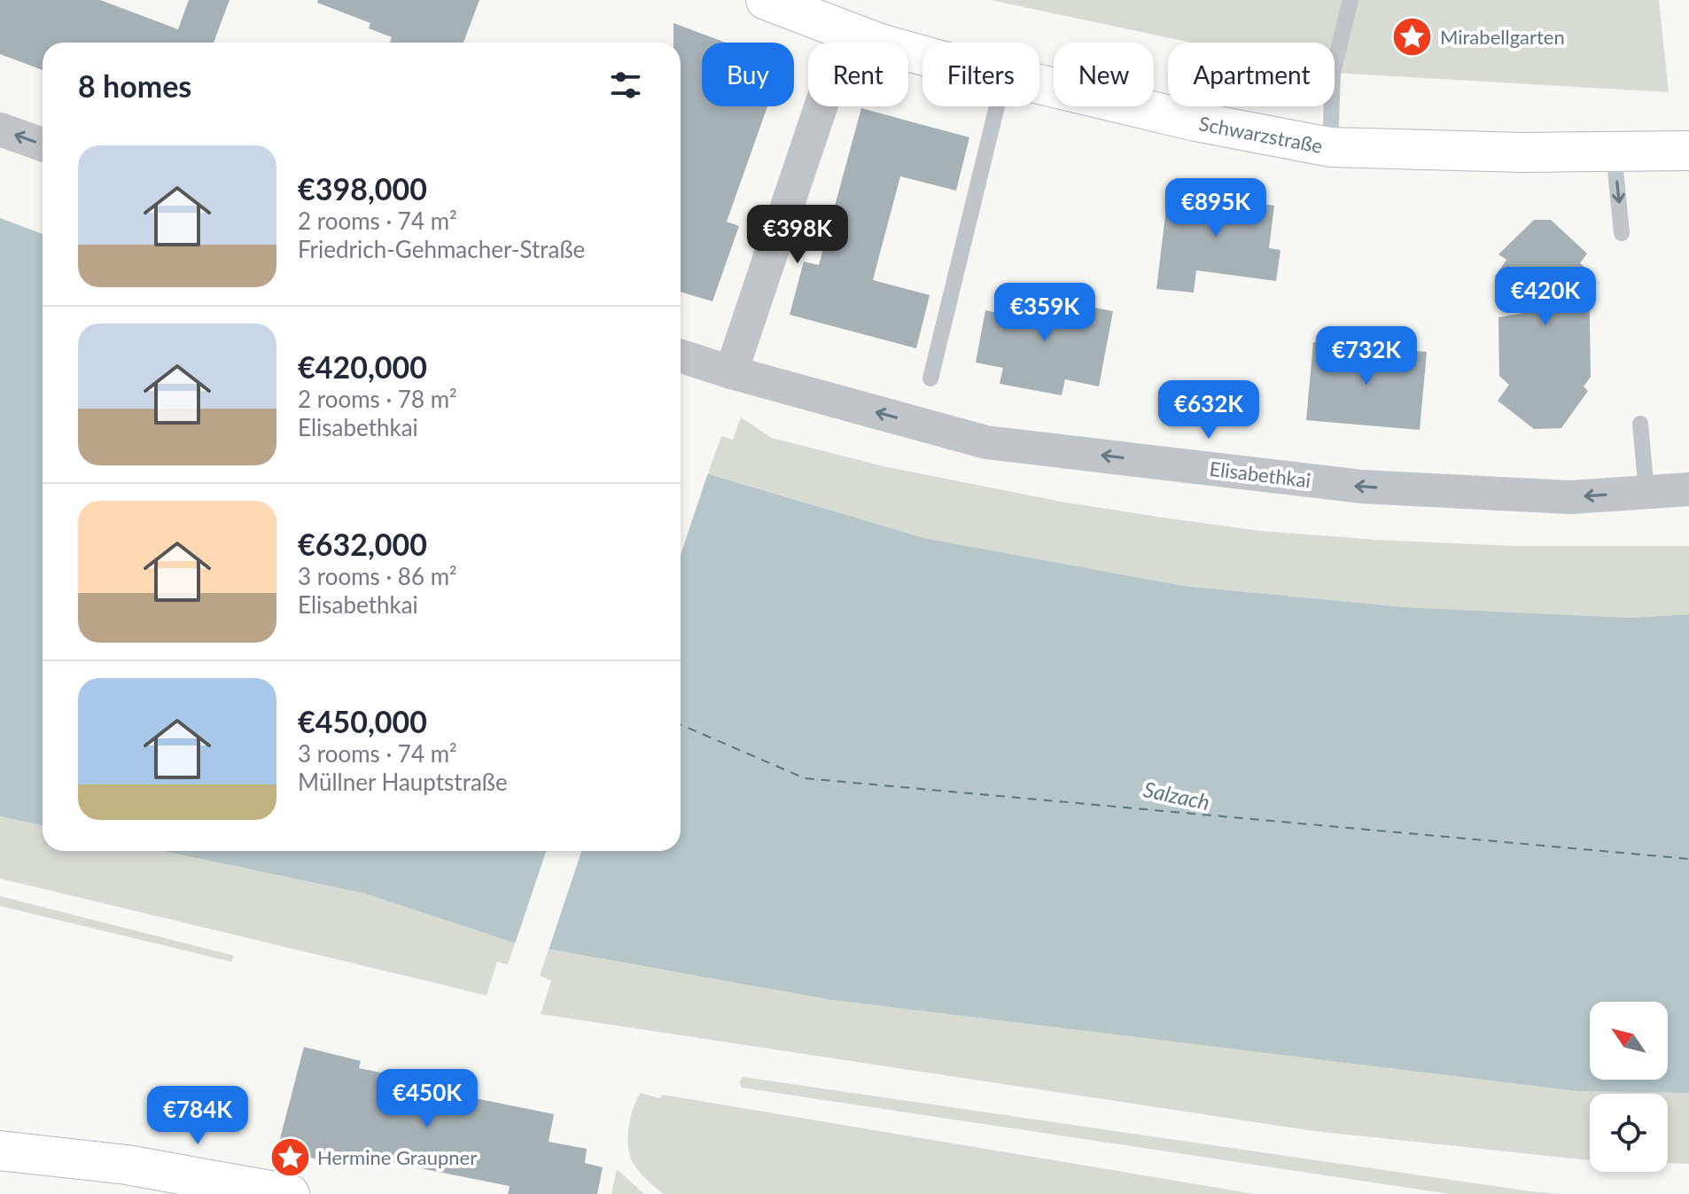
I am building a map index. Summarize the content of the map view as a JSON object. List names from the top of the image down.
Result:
{
  "streets": {
    "main road": ["Schwarzstraße"],
    "street": ["Elisabethkai"]
  },
  "one_way": ["Elisabethkai"],
  "water": ["Salzach"],
  "places": {
    "place": ["Mirabellgarten", "Hermine Graupner"]
  },
  "north": "top left",
  "page": {
    "chip": [
      "Buy",
      "Rent",
      "Filters",
      "New",
      "Apartment"
    ],
    "heading": "8 homes",
    "list": [
      {
        "name": "€398,000",
        "note": "2 rooms · 74 m² · Friedrich-Gehmacher-Straße"
      },
      {
        "name": "€420,000",
        "note": "2 rooms · 78 m² · Elisabethkai"
      },
      {
        "name": "€632,000",
        "note": "3 rooms · 86 m² · Elisabethkai"
      },
      {
        "name": "€450,000",
        "note": "3 rooms · 74 m² · Müllner Hauptstraße"
      }
    ],
    "price": [
      "€895K",
      "€398K",
      "€420K",
      "€359K",
      "€732K",
      "€632K",
      "€450K",
      "€784K"
    ]
  }
}
